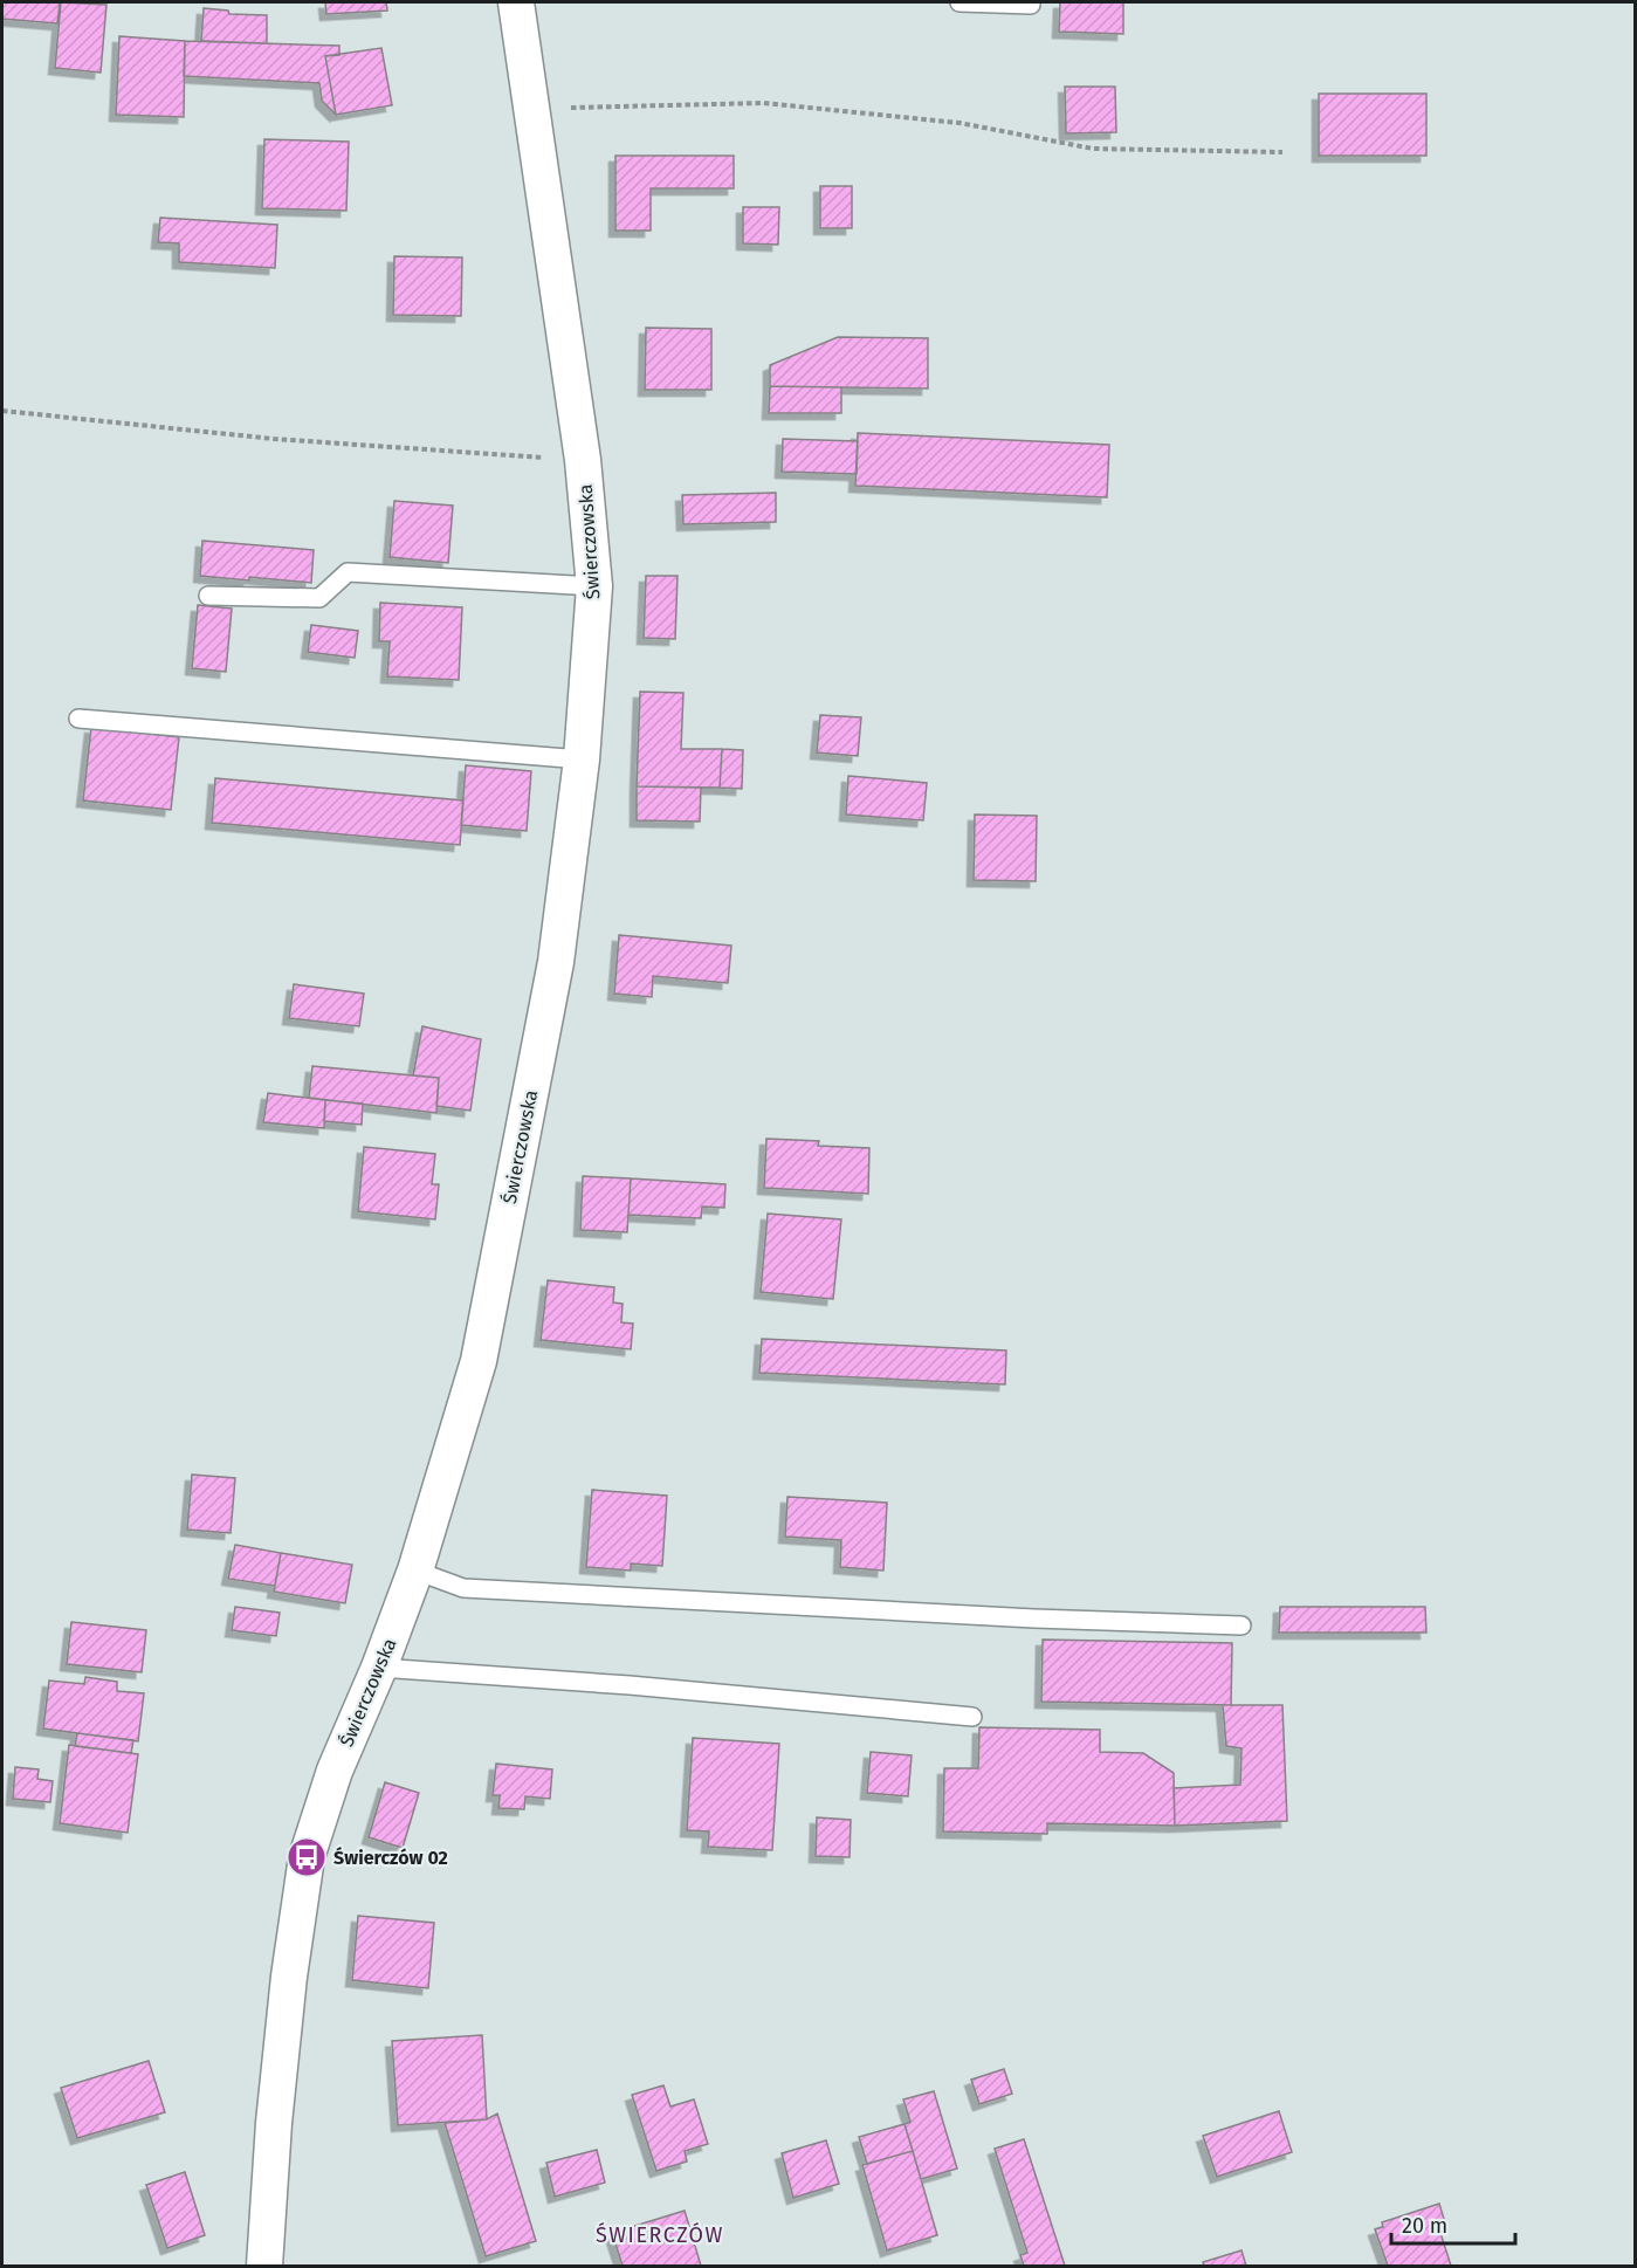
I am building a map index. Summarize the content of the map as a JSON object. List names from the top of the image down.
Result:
{
  "streets": {
    "street": ["Świerczowska"]
  },
  "districts": ["ŚWIERCZÓW"],
  "places": {
    "bus stop": ["Świerczów 02"]
  },
  "scale_bar": "20 m"
}
